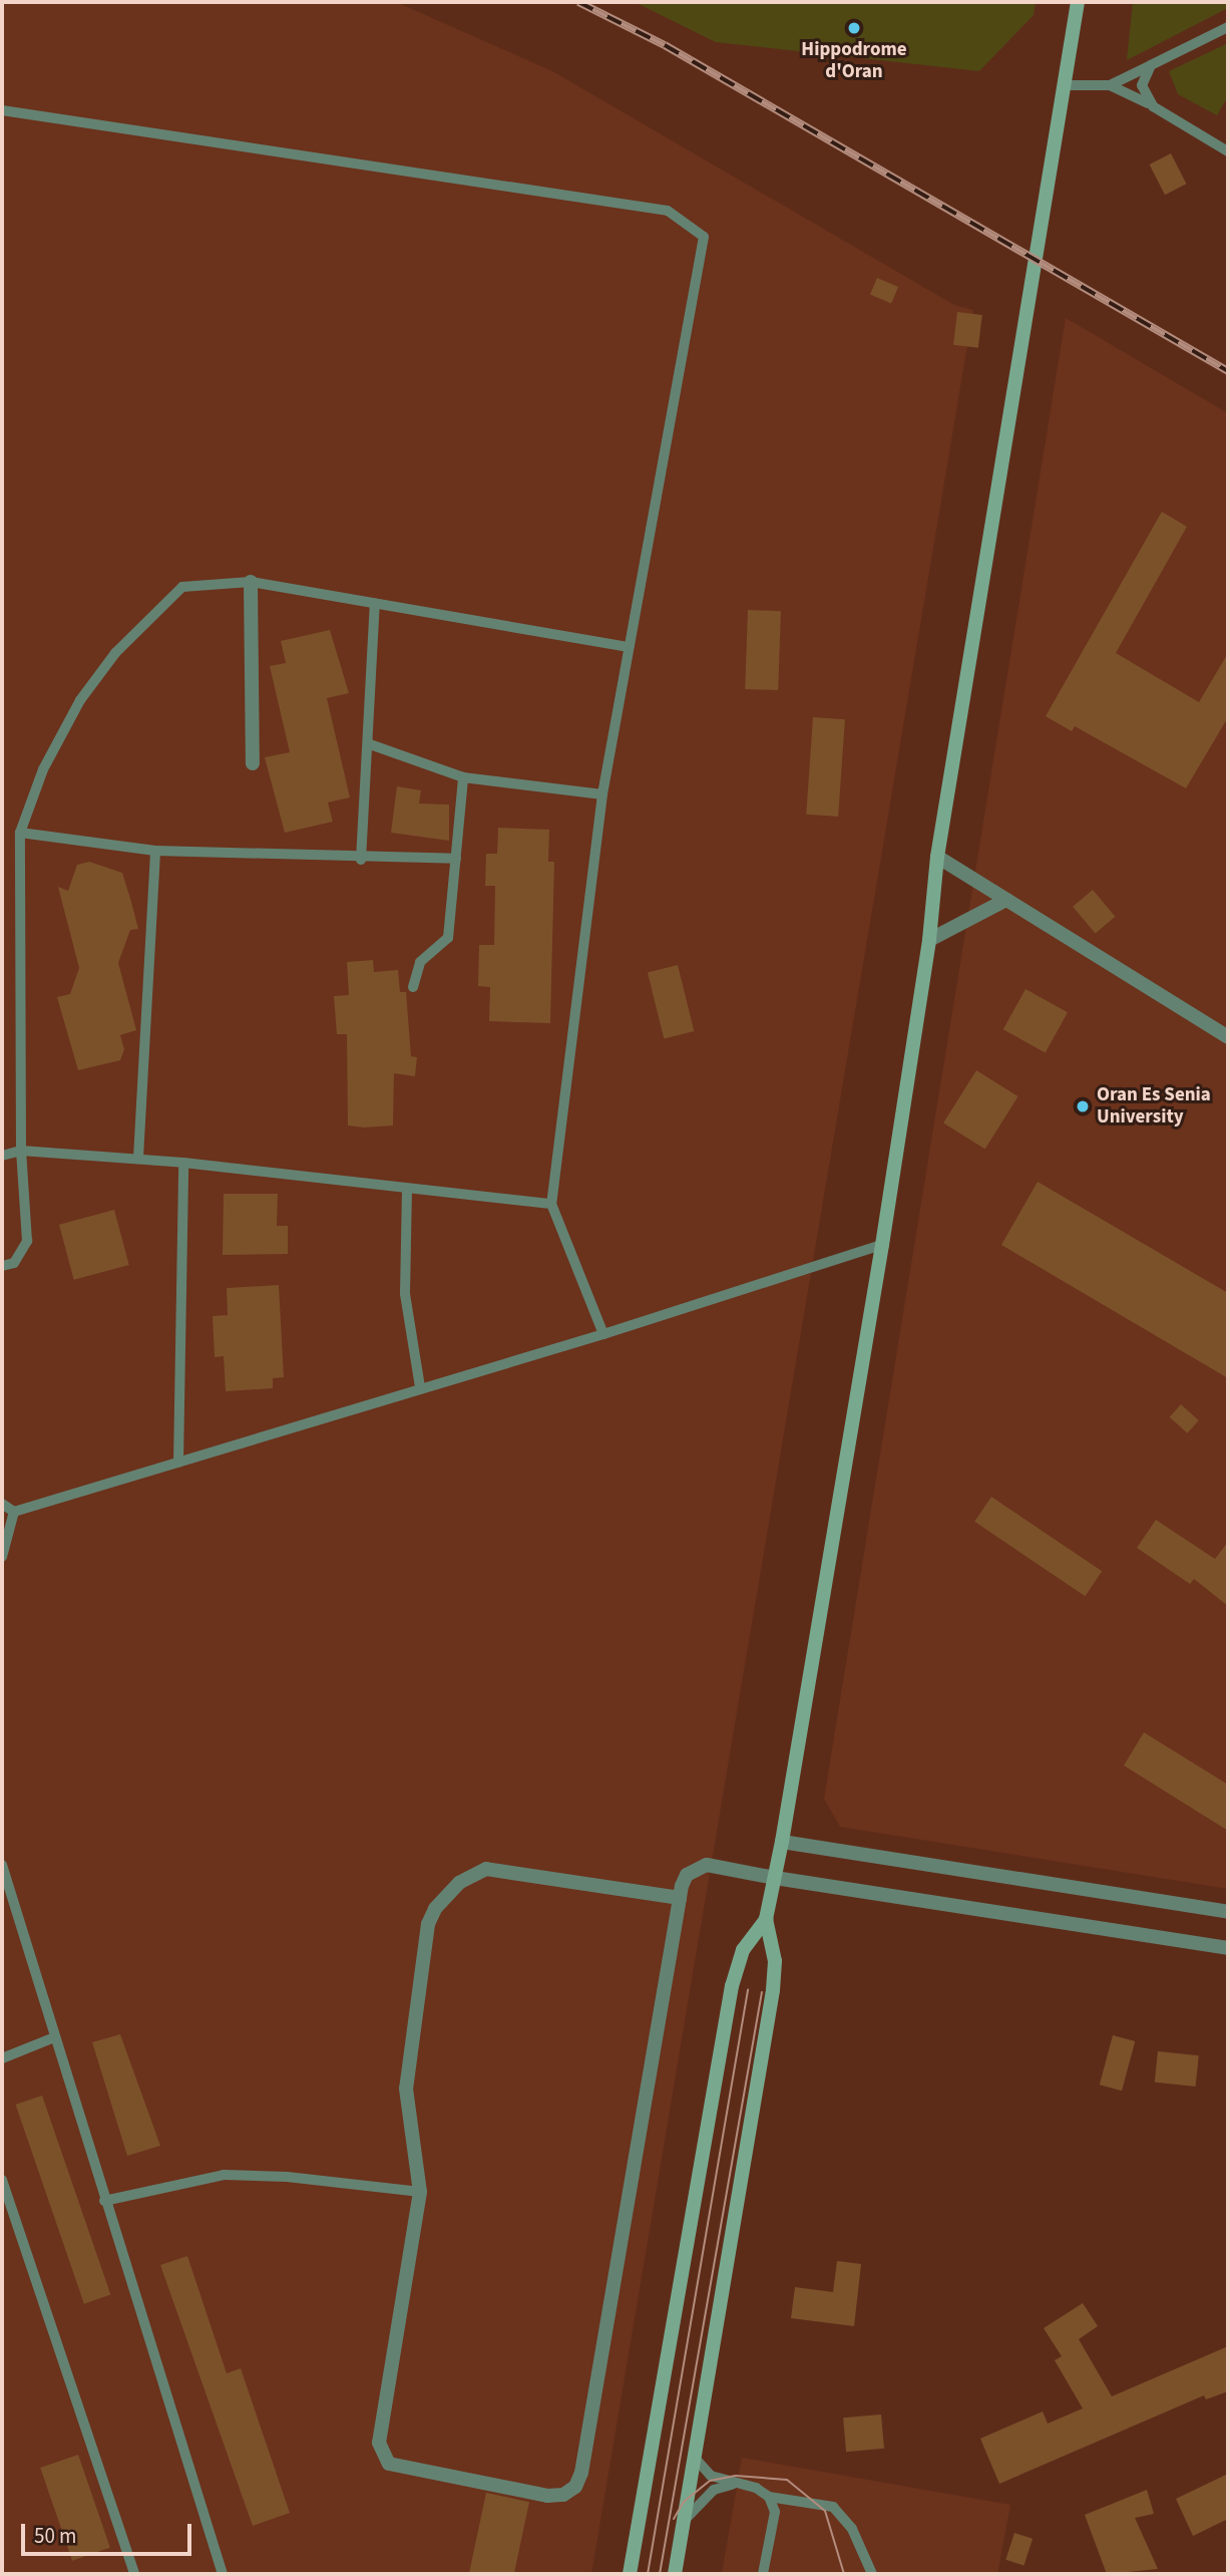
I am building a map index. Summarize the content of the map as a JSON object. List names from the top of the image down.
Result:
{
  "places": ["Hippodrome d'Oran", "Oran Es Senia University"],
  "scale_bar": "50 m"
}
